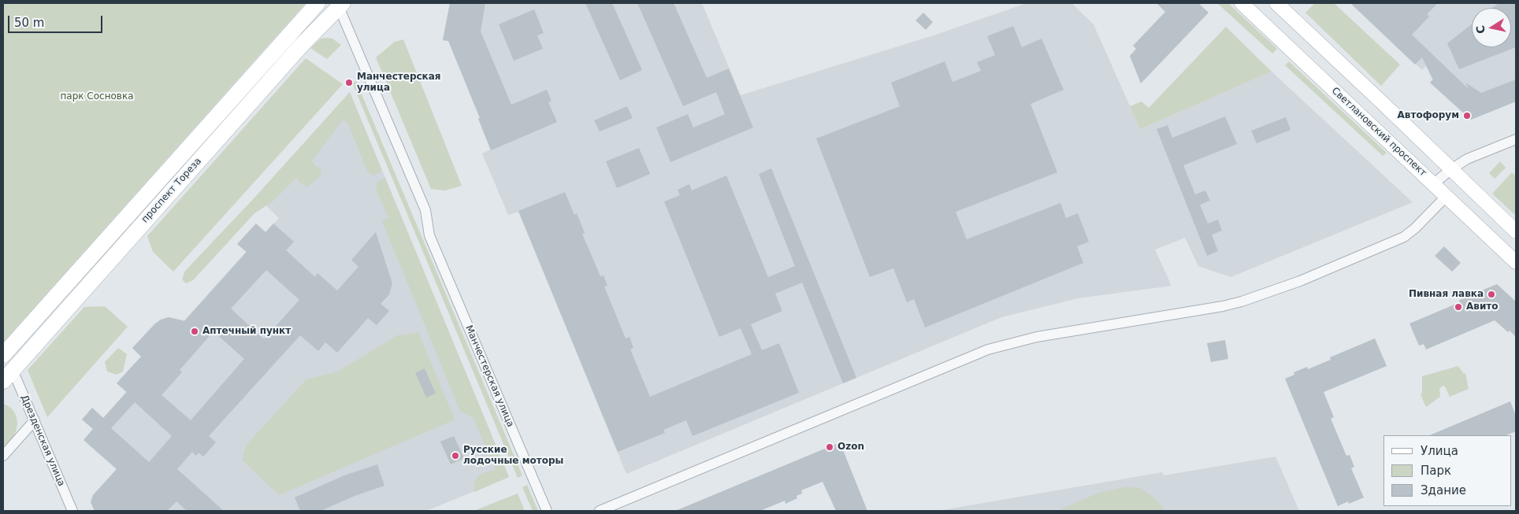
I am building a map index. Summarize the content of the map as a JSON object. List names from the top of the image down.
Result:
{
  "streets": {
    "main road": ["Светлановский проспект", "проспект Тореза"],
    "street": ["Манчестерская улица", "Дрезденская улица"]
  },
  "crossings": [
    ["проспект Тореза", "Манчестерская улица"],
    ["проспект Тореза", "Дрезденская улица"]
  ],
  "parks": ["парк Сосновка"],
  "places": [
    "Манчестерская улица",
    "Автофорум",
    "Пивная лавка",
    "Авито",
    "Аптечный пункт",
    "Ozon",
    "Русские лодочные моторы"
  ],
  "legend": ["Улица", "Парк", "Здание"],
  "scale_bar": "50 m",
  "north": "left"
}
